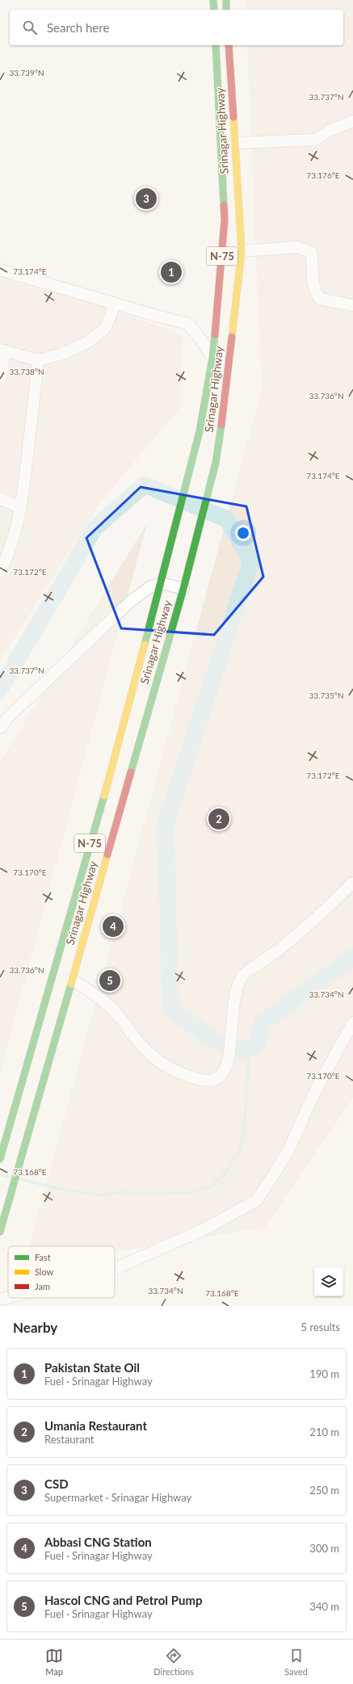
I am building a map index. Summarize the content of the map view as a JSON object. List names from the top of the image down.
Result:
{
  "streets": {
    "highway": ["Srinagar Highway", "N-75"]
  },
  "legend": ["Fast", "Slow", "Jam"],
  "page": {
    "search": "Search here",
    "pins": [
      "3",
      "1",
      "2",
      "4",
      "5"
    ],
    "heading": ["Nearby", "5 results"],
    "list": [
      {
        "mark": "1",
        "name": "Pakistan State Oil",
        "note": "Fuel · Srinagar Highway",
        "value": "190 m"
      },
      {
        "mark": "2",
        "name": "Umania Restaurant",
        "note": "Restaurant",
        "value": "210 m"
      },
      {
        "mark": "3",
        "name": "CSD",
        "note": "Supermarket · Srinagar Highway",
        "value": "250 m"
      },
      {
        "mark": "4",
        "name": "Abbasi CNG Station",
        "note": "Fuel · Srinagar Highway",
        "value": "300 m"
      },
      {
        "mark": "5",
        "name": "Hascol CNG and Petrol Pump",
        "note": "Fuel · Srinagar Highway",
        "value": "340 m"
      }
    ],
    "nav": ["Map", "Directions", "Saved"]
  },
  "coordinates": [
    "33.739°N",
    "33.737°N",
    "73.176°E",
    "73.174°E",
    "33.738°N",
    "33.736°N",
    "73.172°E",
    "33.735°N",
    "73.170°E",
    "33.734°N",
    "73.168°E"
  ]
}
